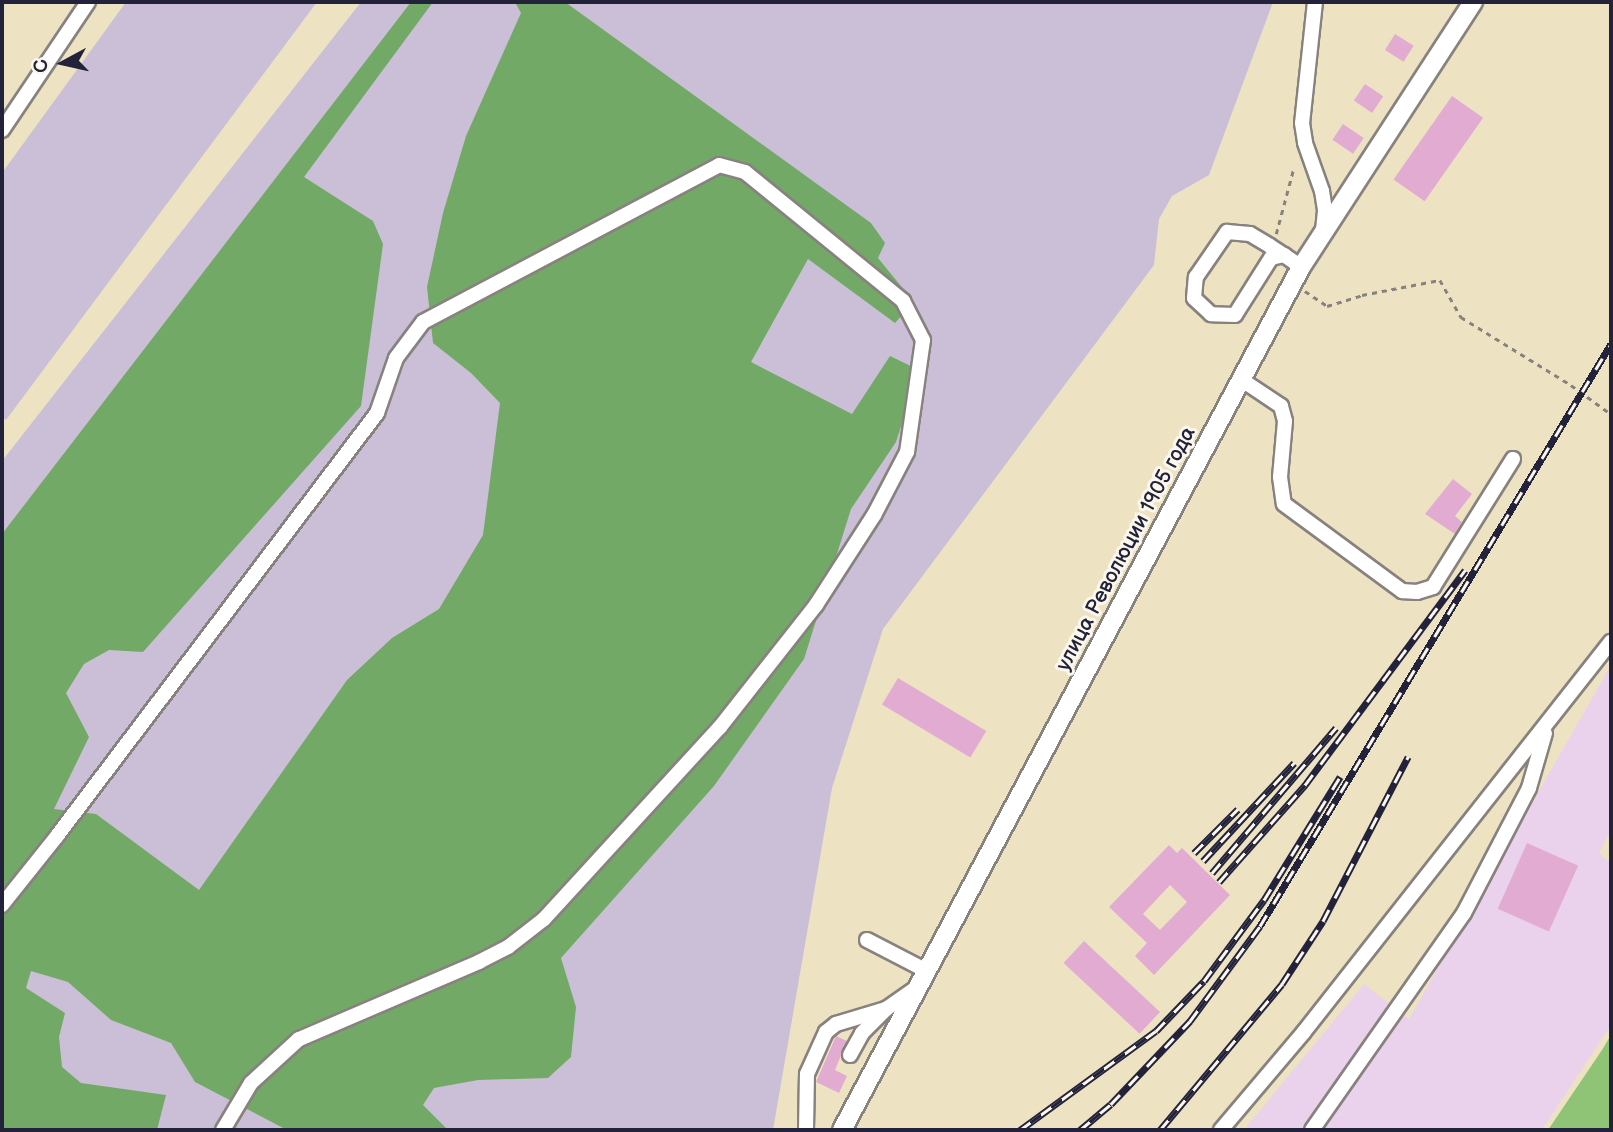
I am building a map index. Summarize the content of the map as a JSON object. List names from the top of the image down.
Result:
{
  "streets": {
    "main road": ["улица Революции 1905 года"]
  },
  "north": "left"
}
